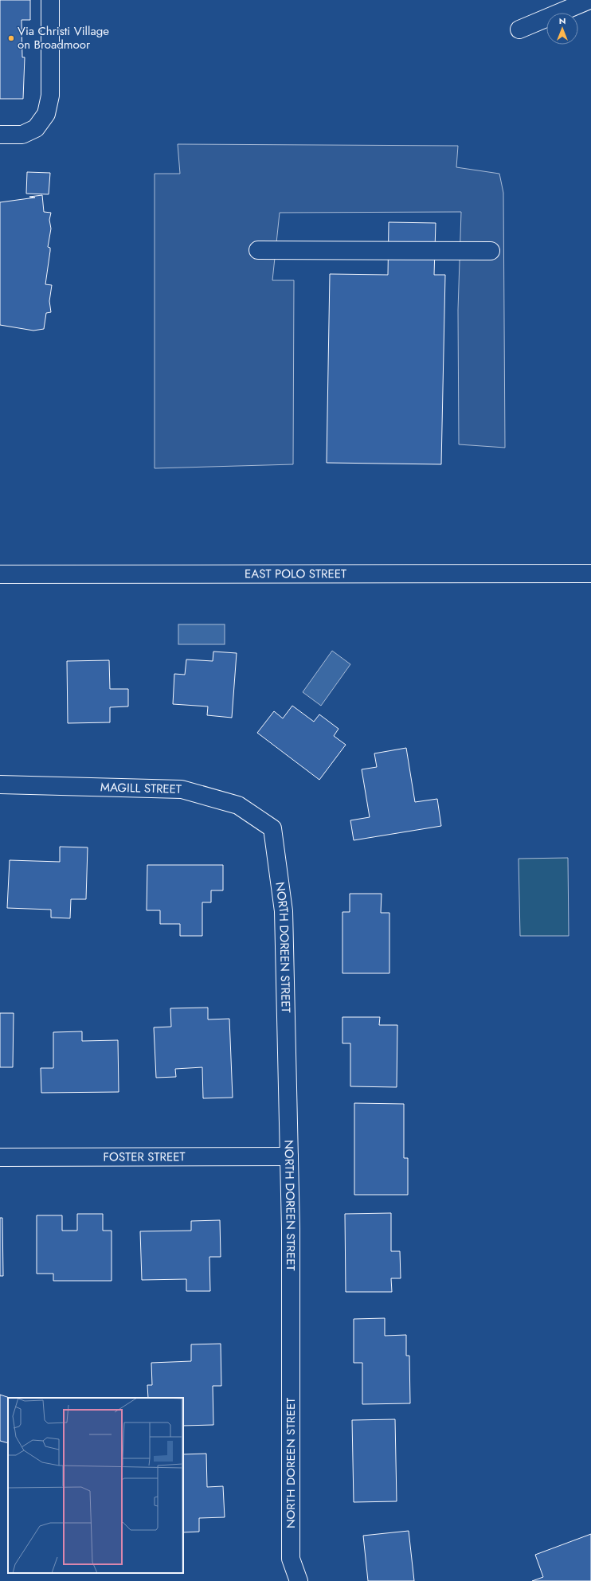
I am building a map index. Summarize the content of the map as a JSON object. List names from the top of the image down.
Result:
{
  "streets": {
    "street": [
      "EAST POLO STREET",
      "MAGILL STREET",
      "NORTH DOREEN STREET",
      "FOSTER STREET"
    ]
  },
  "crossings": [
    ["MAGILL STREET", "NORTH DOREEN STREET"],
    ["NORTH DOREEN STREET", "FOSTER STREET"]
  ],
  "places": ["Via Christi Village on Broadmoor"],
  "north": "top"
}
